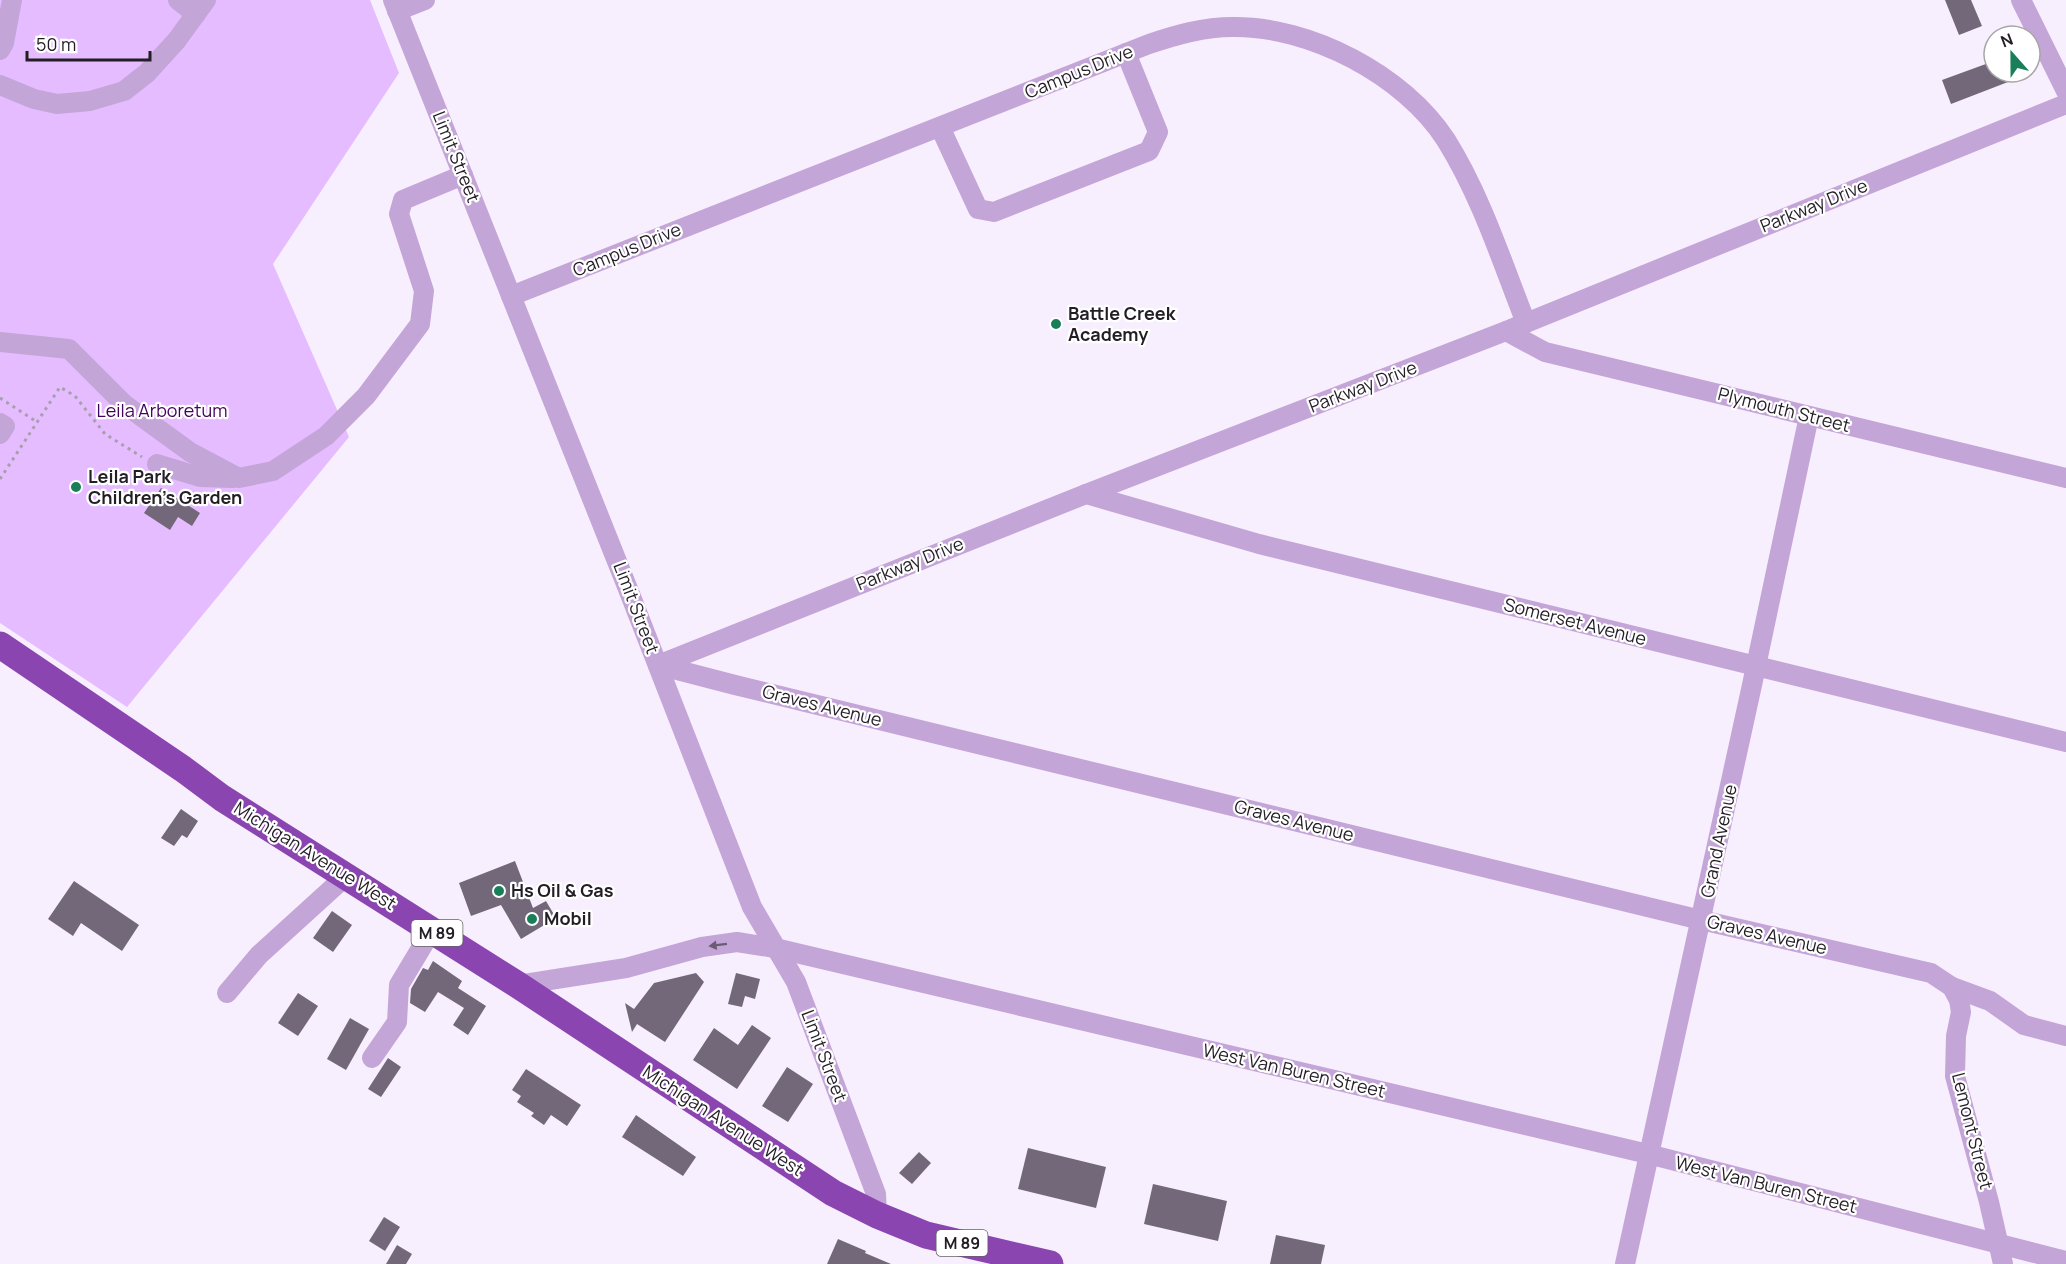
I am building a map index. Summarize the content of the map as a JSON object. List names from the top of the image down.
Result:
{
  "streets": {
    "highway": ["Michigan Avenue West", "M 89"],
    "street": [
      "Campus Drive",
      "Limit Street",
      "Parkway Drive",
      "Plymouth Street",
      "Somerset Avenue",
      "Graves Avenue",
      "Grand Avenue",
      "West Van Buren Street",
      "Lemont Street"
    ]
  },
  "crossings": [
    ["Campus Drive", "Limit Street"],
    ["Campus Drive", "Parkway Drive"],
    ["Limit Street", "Parkway Drive"],
    ["Limit Street", "Graves Avenue"],
    ["Limit Street", "Michigan Avenue West"],
    ["Limit Street", "M 89"],
    ["Limit Street", "West Van Buren Street"],
    ["Parkway Drive", "Plymouth Street"],
    ["Parkway Drive", "Somerset Avenue"],
    ["Parkway Drive", "Graves Avenue"],
    ["Plymouth Street", "Grand Avenue"],
    ["Somerset Avenue", "Grand Avenue"],
    ["Graves Avenue", "Grand Avenue"],
    ["Graves Avenue", "Lemont Street"],
    ["Grand Avenue", "West Van Buren Street"],
    ["Michigan Avenue West", "M 89"],
    ["Michigan Avenue West", "West Van Buren Street"],
    ["West Van Buren Street", "Lemont Street"]
  ],
  "parks": ["Leila Arboretum"],
  "places": [
    "Battle Creek Academy",
    "Leila Park Children's Garden",
    "Hs Oil & Gas",
    "Mobil"
  ],
  "scale_bar": "50 m",
  "north": "top"
}
